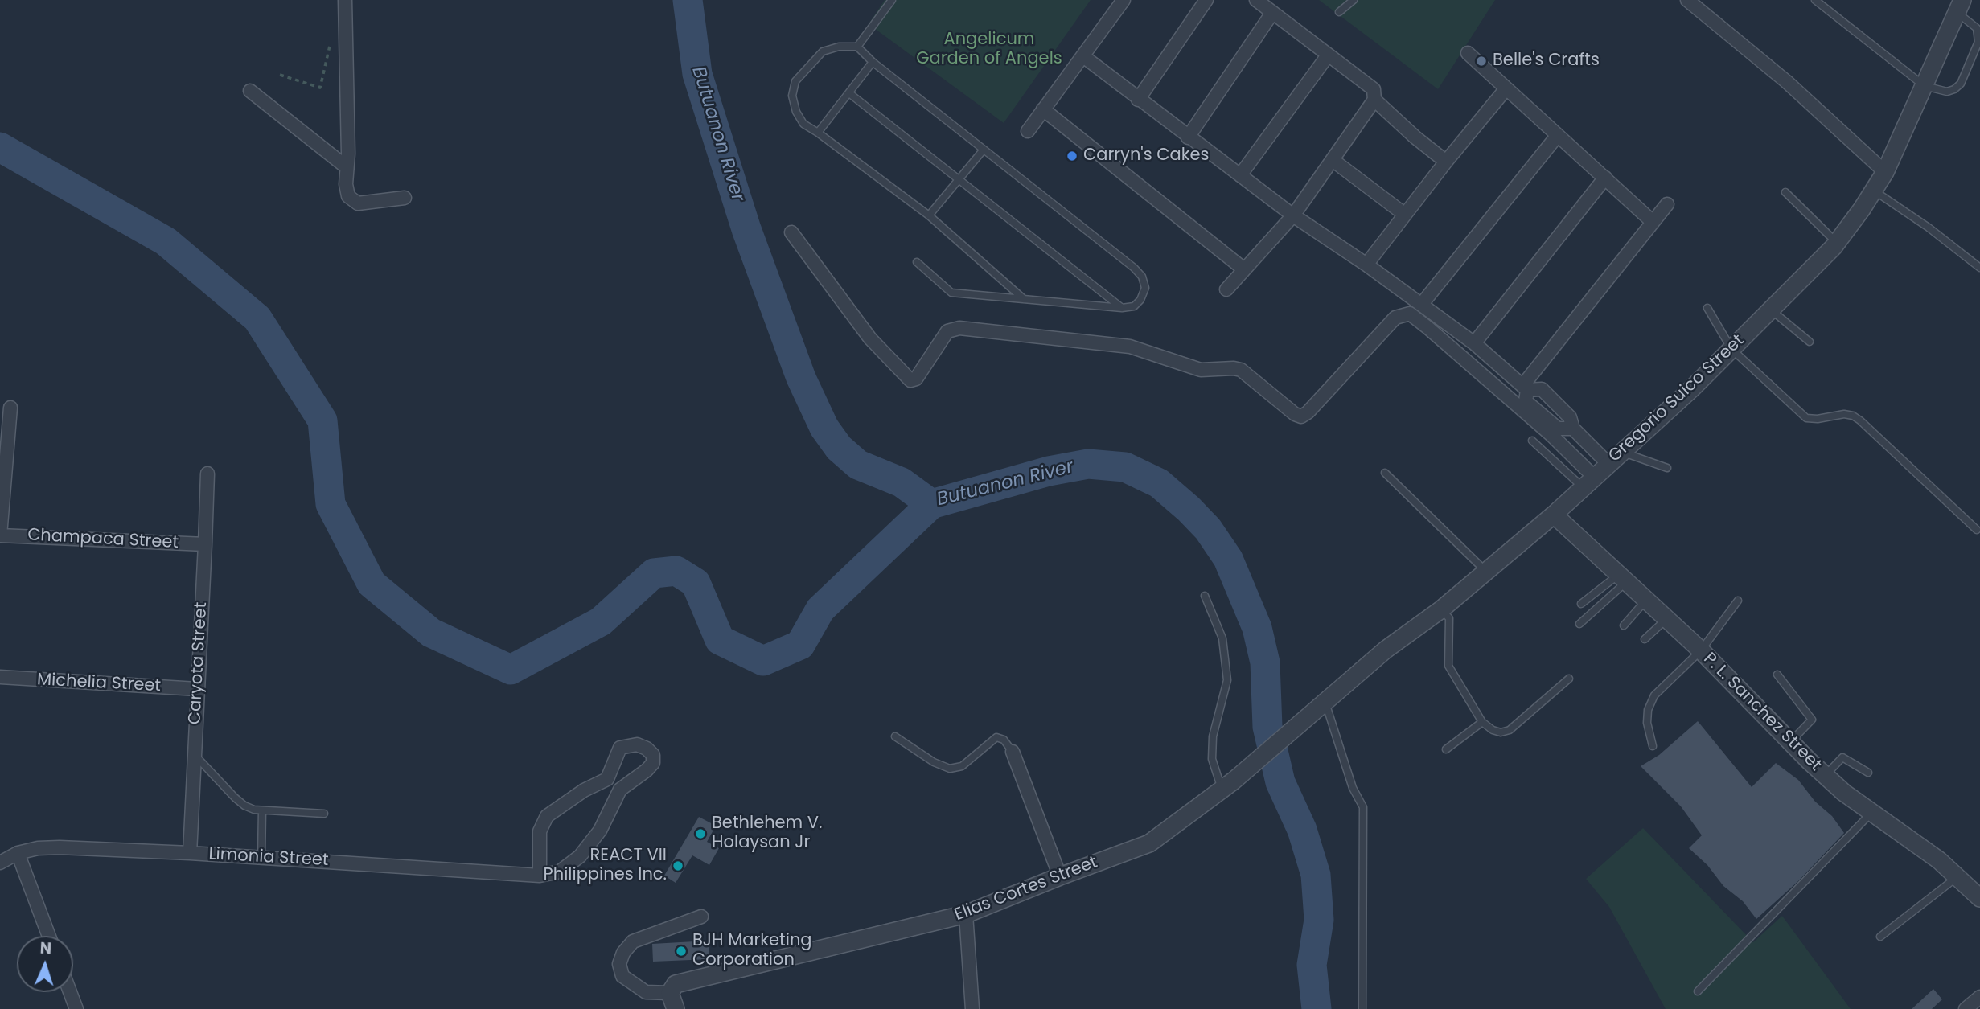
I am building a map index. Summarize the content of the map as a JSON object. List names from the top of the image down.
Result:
{
  "streets": {
    "street": [
      "Gregorio Suico Street",
      "Champaca Street",
      "Caryota Street",
      "Michelia Street",
      "P. L. Sanchez Street",
      "Limonia Street",
      "Elias Cortes Street"
    ]
  },
  "crossings": [
    ["Gregorio Suico Street", "P. L. Sanchez Street"],
    ["Gregorio Suico Street", "Elias Cortes Street"],
    ["Champaca Street", "Caryota Street"],
    ["Caryota Street", "Michelia Street"],
    ["Caryota Street", "Limonia Street"]
  ],
  "water": ["Butuanon River"],
  "parks": ["Angelicum Garden of Angels"],
  "places": [
    "Belle's Crafts",
    "Carryn's Cakes",
    "Bethlehem V. Holaysan Jr",
    "REACT VII Philippines Inc.",
    "BJH Marketing Corporation"
  ],
  "north": "top"
}
